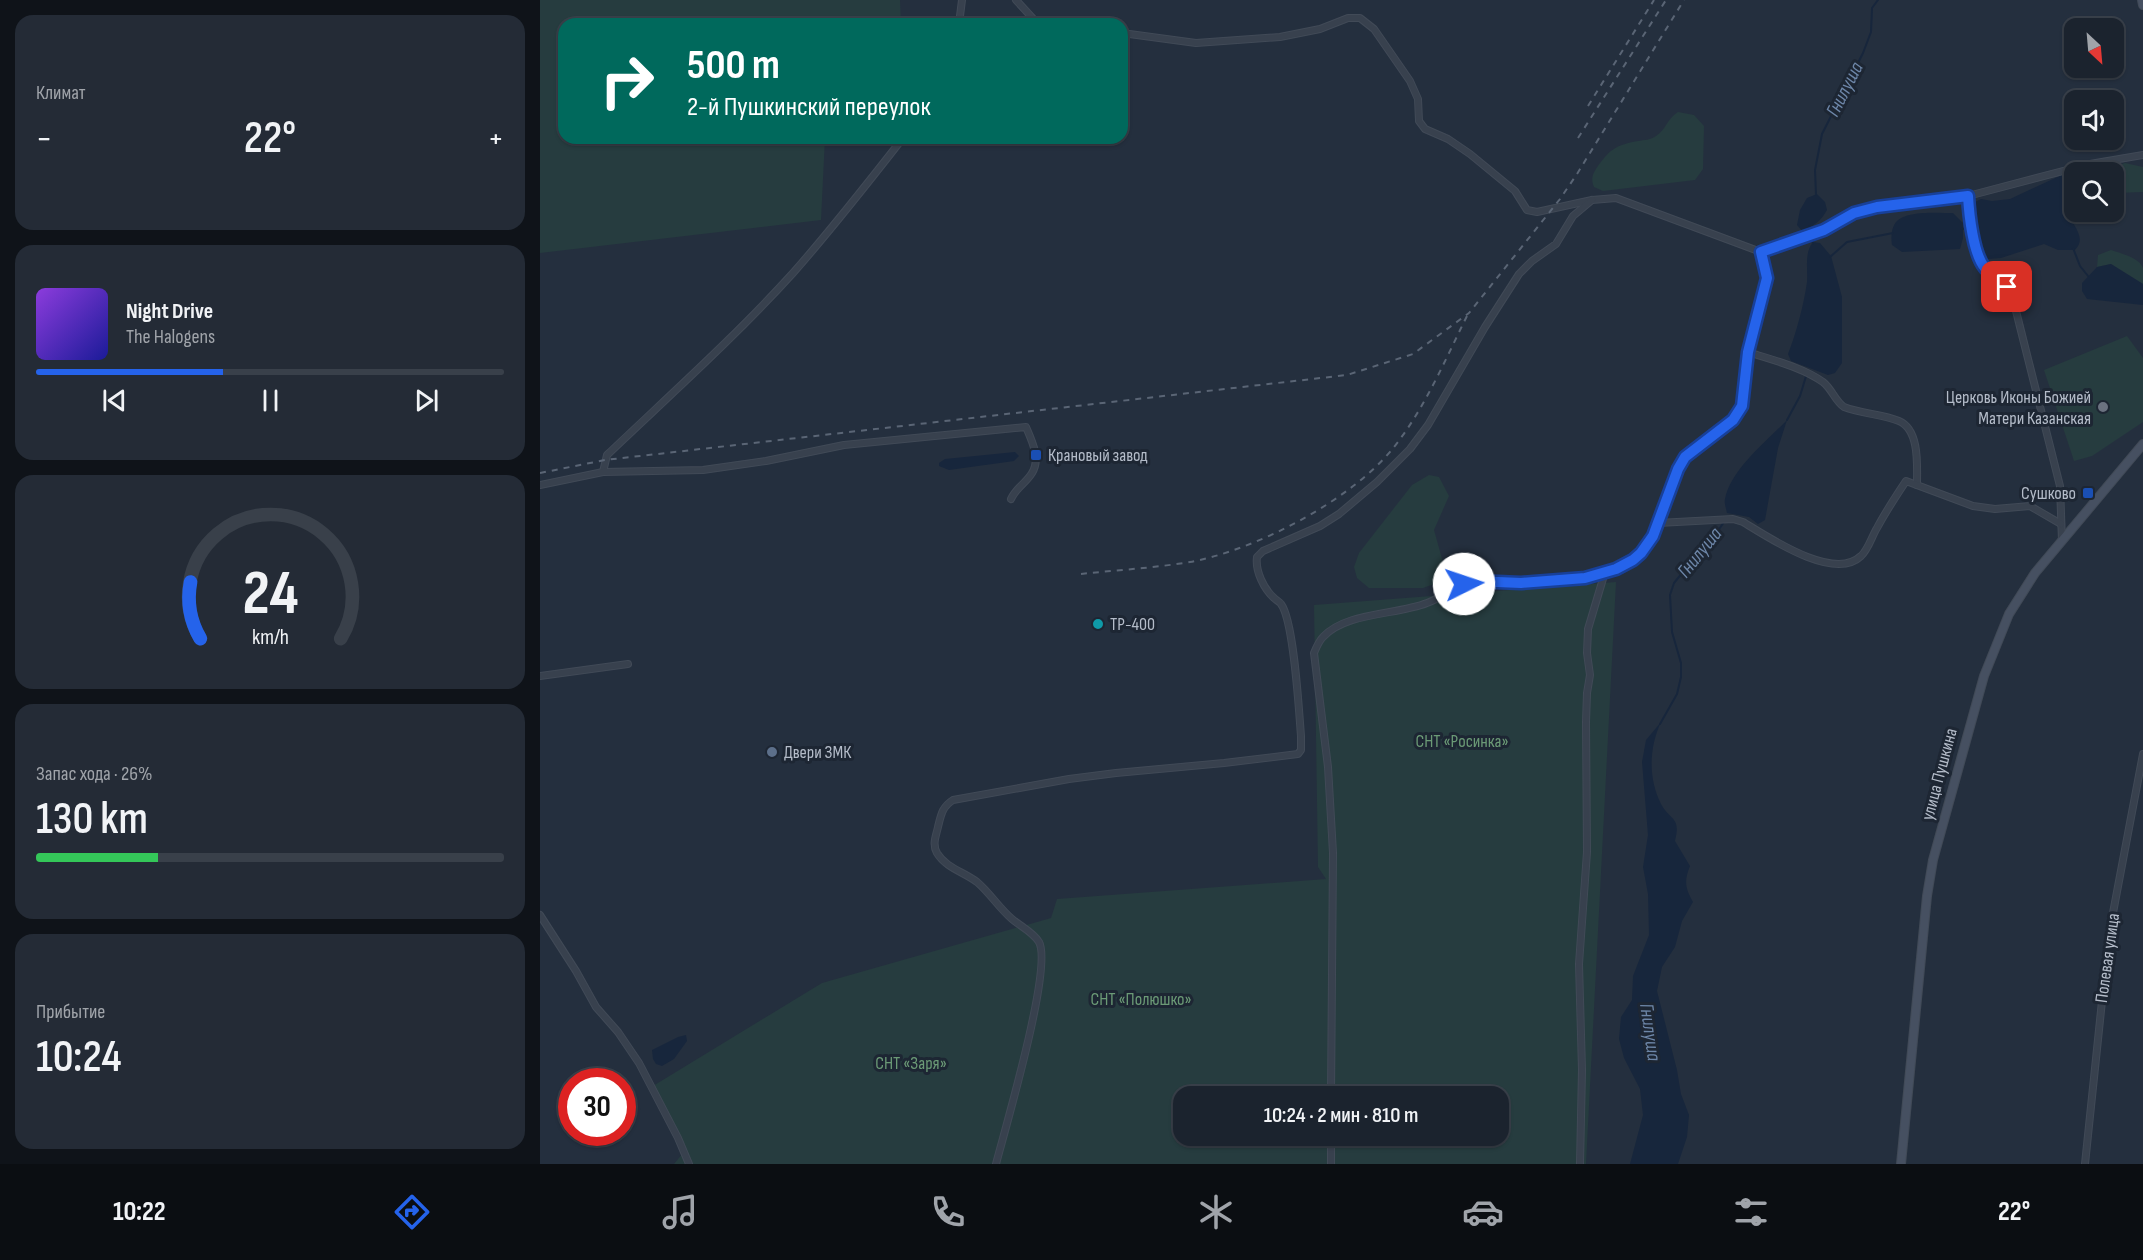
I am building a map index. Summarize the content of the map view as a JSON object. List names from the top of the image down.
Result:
{
  "streets": {
    "main road": ["улица Пушкина"],
    "street": ["Полевая улица"]
  },
  "water": ["Гнилуша"],
  "parks": ["СНТ «Росинка»", "СНТ «Полюшко»", "СНТ «Заря»"],
  "places": {
    "other": ["Церковь Иконы Божией Матери Казанская", "ТР-400", "Двери ЗМК"],
    "transit": ["Крановый завод", "Сушково"]
  },
  "north": "bottom right",
  "page": {
    "tile": [
      "Климат",
      ["Запас хода · 26%", "130 km"],
      ["Прибытие", "10:24"]
    ],
    "turn": ["500 m", "2-й Пушкинский переулок"],
    "heat": ["−", "22°", "+"],
    "song": ["Night Drive", "The Halogens"],
    "limit": "30",
    "trip": "10:24 · 2 мин · 810 m",
    "tabs": ["10:22", "22°"],
    "gauge": ["24", "km/h"]
  }
}
